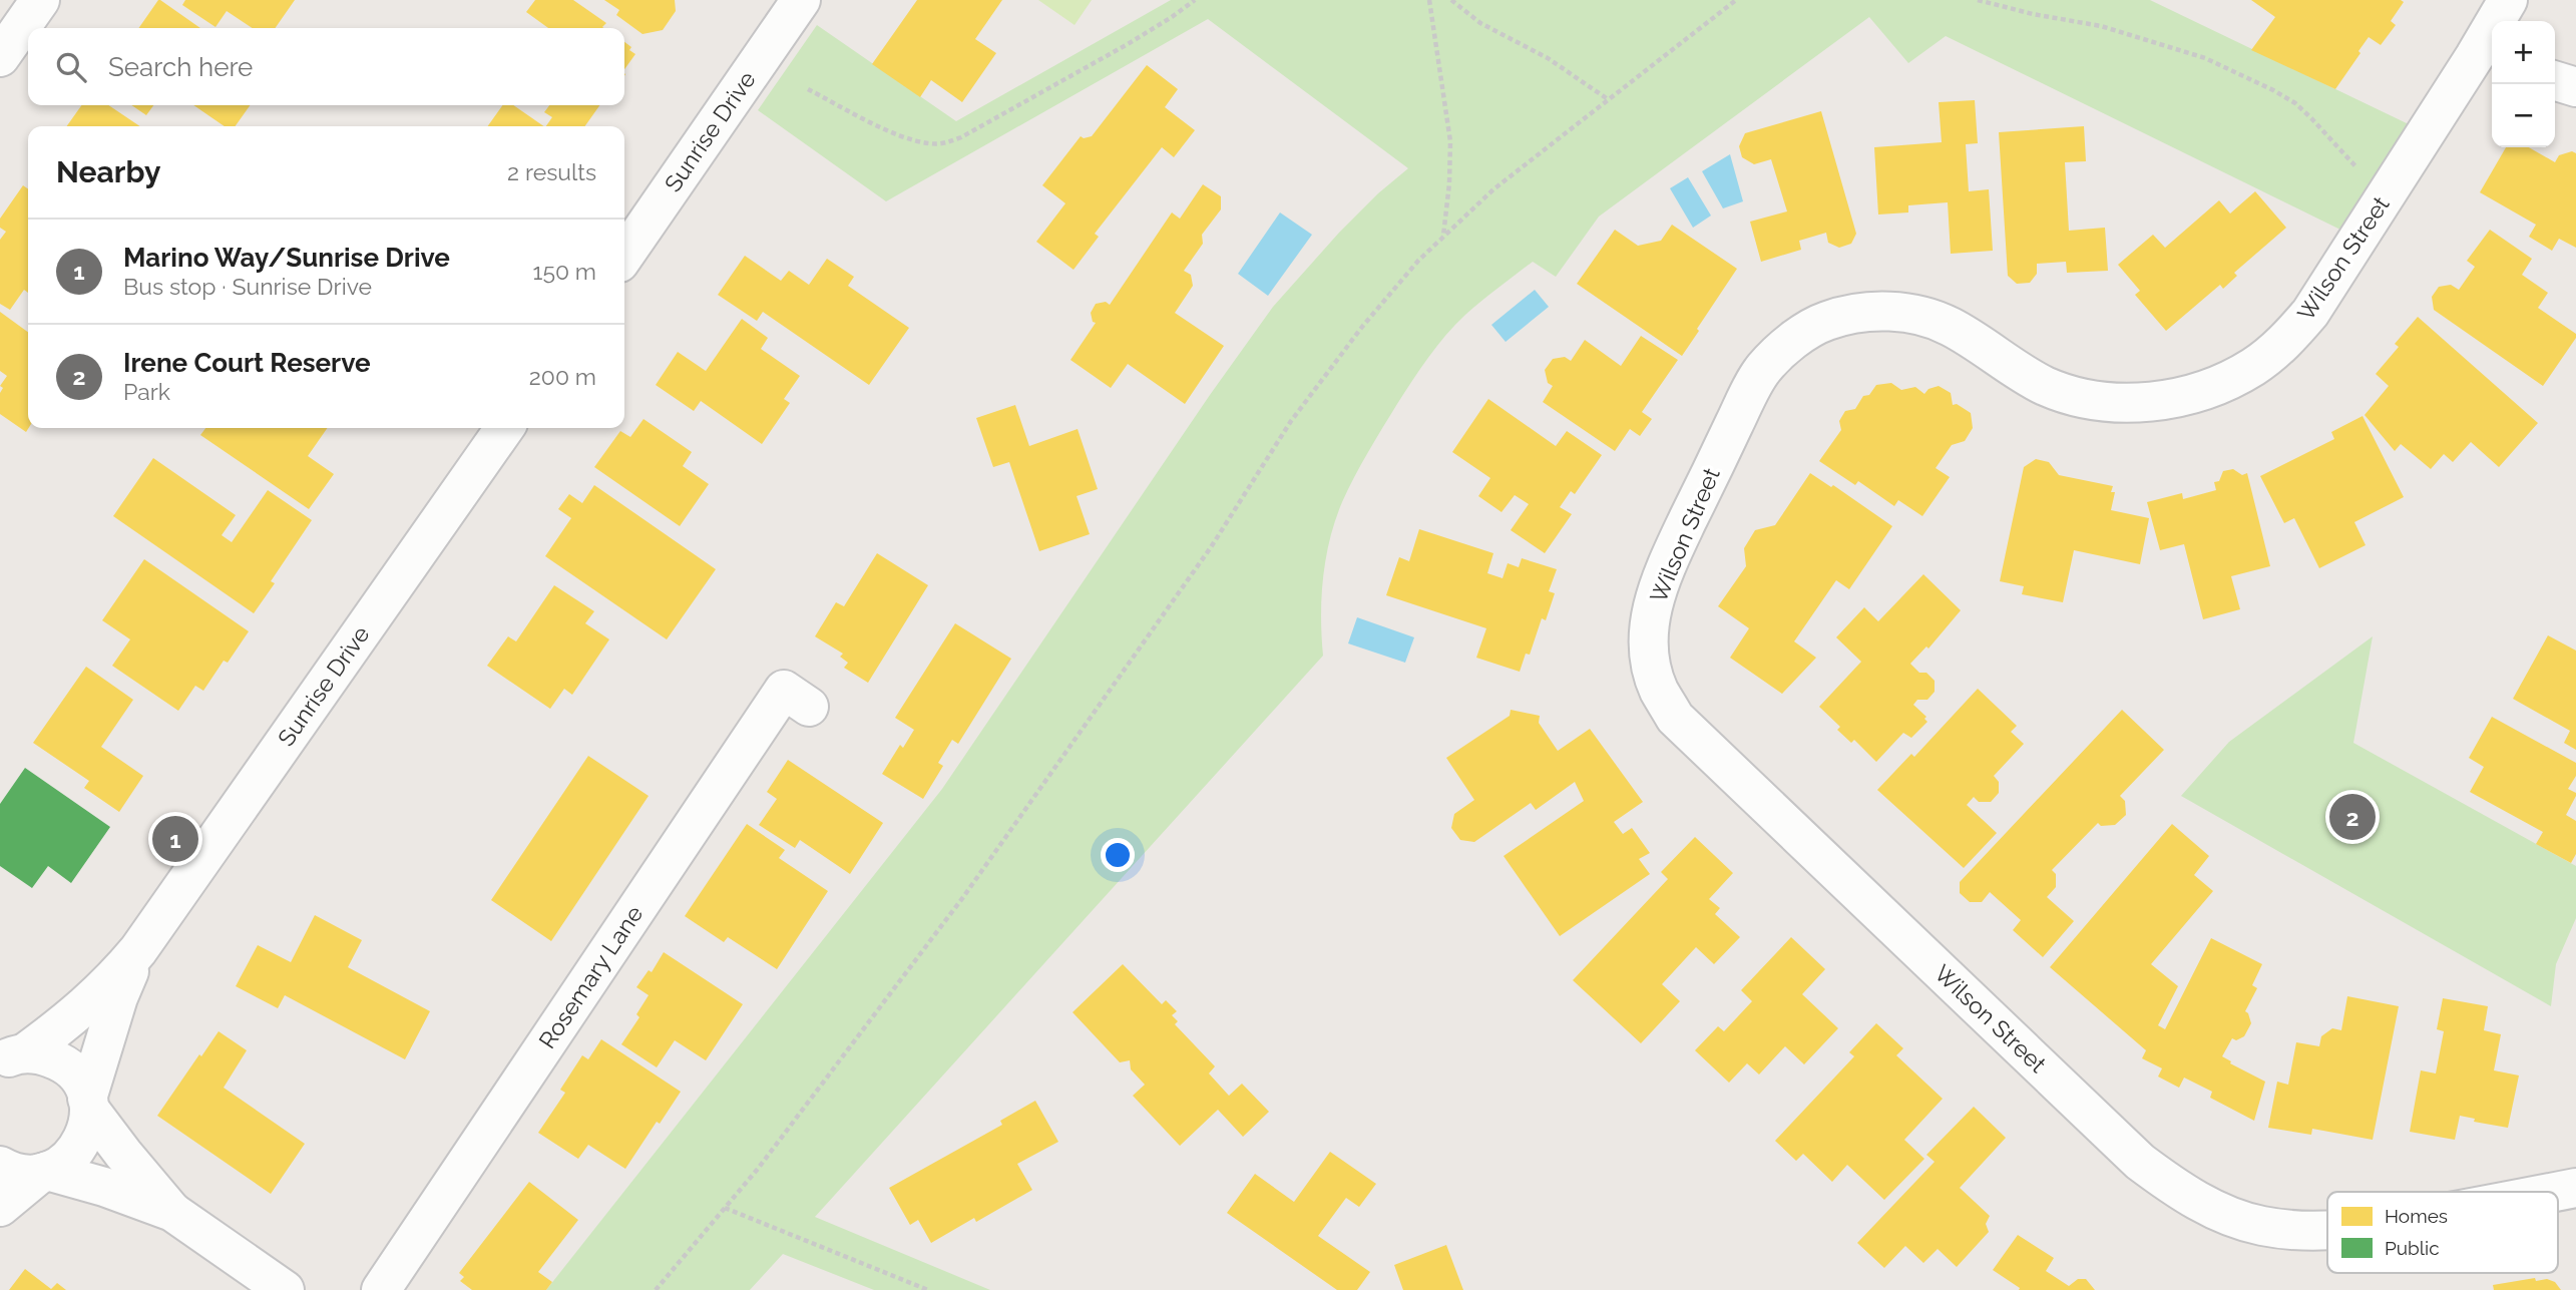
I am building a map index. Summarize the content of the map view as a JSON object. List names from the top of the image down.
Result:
{
  "streets": {
    "street": ["Sunrise Drive", "Wilson Street", "Rosemary Lane"]
  },
  "legend": ["Homes", "Public"],
  "page": {
    "map_buttons": ["+", "−"],
    "search": "Search here",
    "heading": ["Nearby", "2 results"],
    "list": [
      {
        "mark": "1",
        "name": "Marino Way/Sunrise Drive",
        "note": "Bus stop · Sunrise Drive",
        "value": "150 m"
      },
      {
        "mark": "2",
        "name": "Irene Court Reserve",
        "note": "Park",
        "value": "200 m"
      }
    ],
    "pins": ["2", "1"]
  }
}
